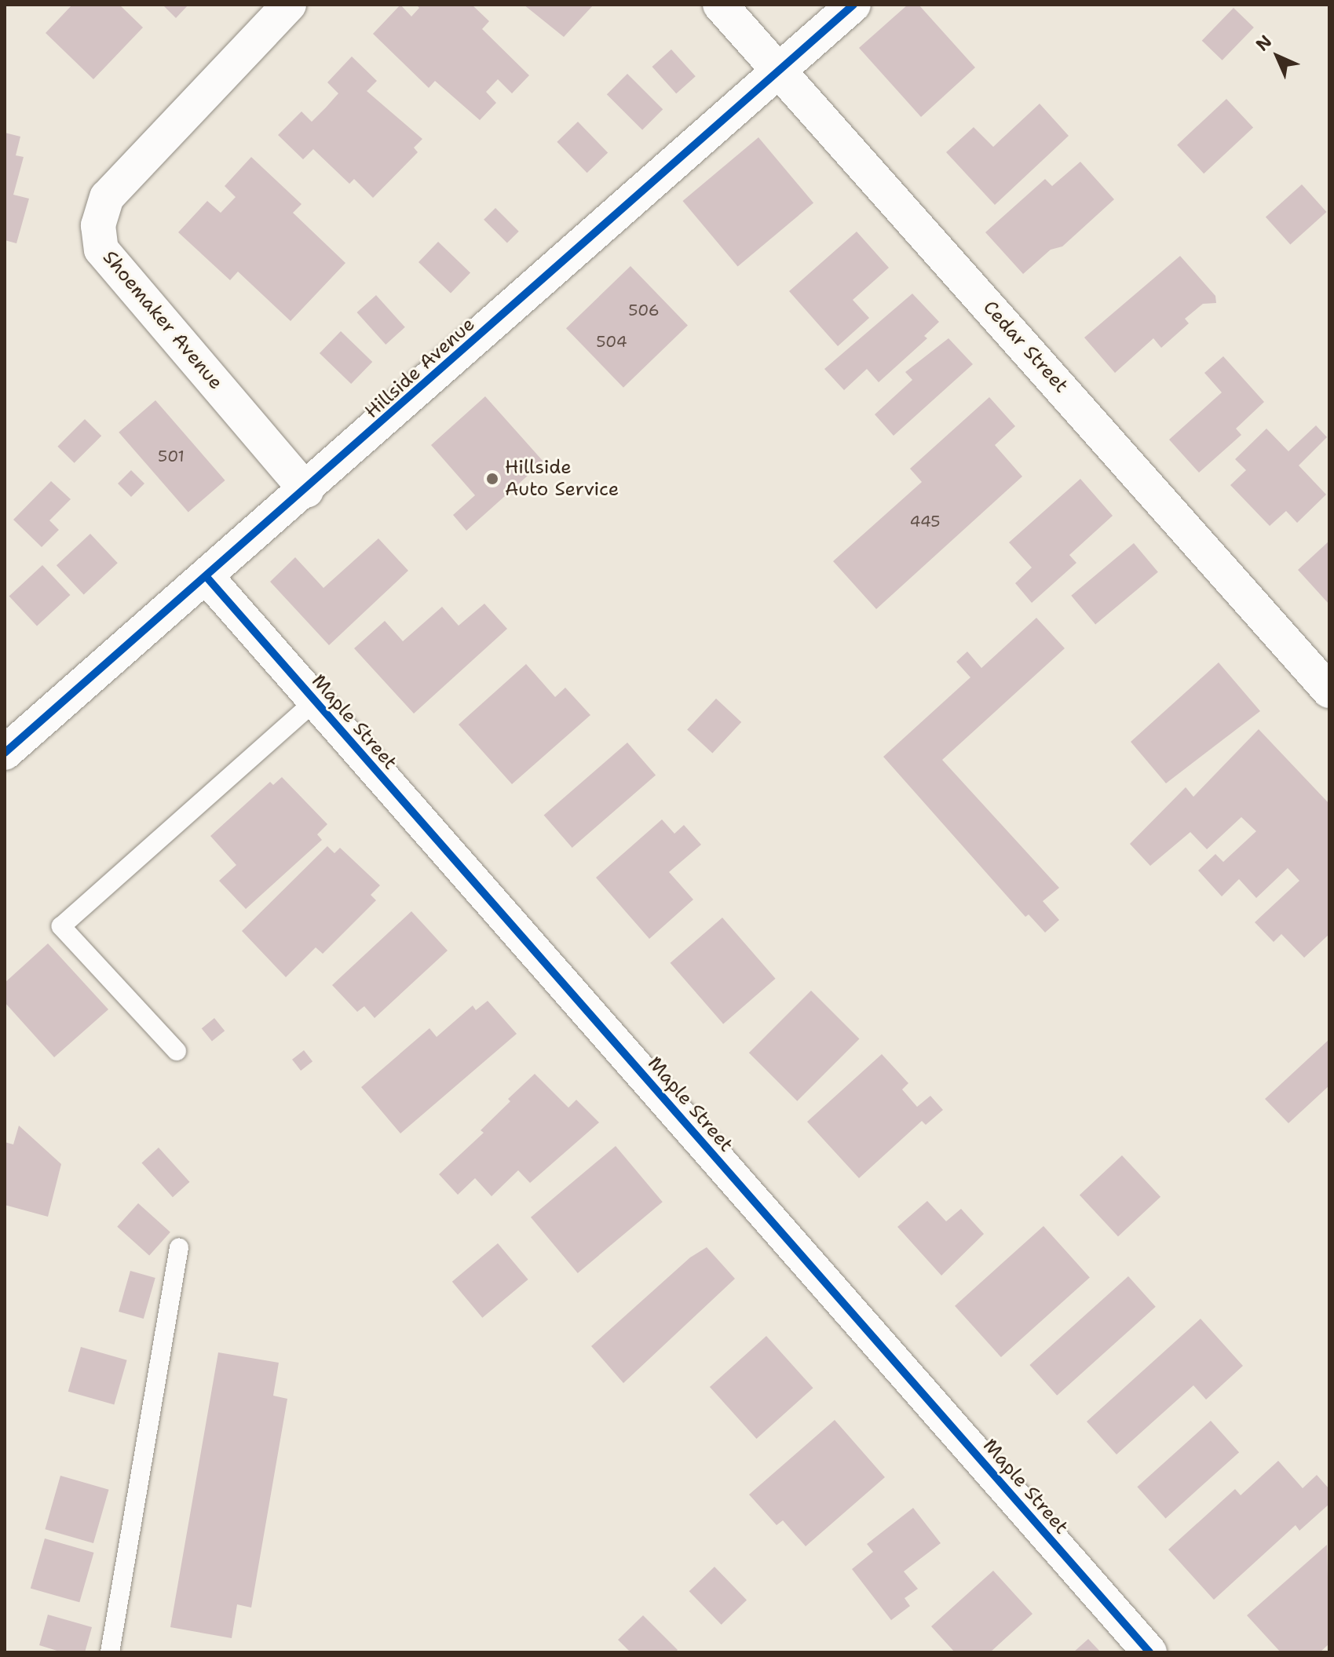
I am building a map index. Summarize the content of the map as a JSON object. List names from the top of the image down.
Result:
{
  "streets": {
    "street": [
      "Shoemaker Avenue",
      "Cedar Street",
      "Hillside Avenue",
      "Maple Street"
    ]
  },
  "crossings": [
    ["Shoemaker Avenue", "Hillside Avenue"],
    ["Cedar Street", "Hillside Avenue"],
    ["Hillside Avenue", "Maple Street"]
  ],
  "places": ["Hillside Auto Service"],
  "house_numbers": [
    "506",
    "504",
    "501",
    "445"
  ],
  "north": "top left"
}
